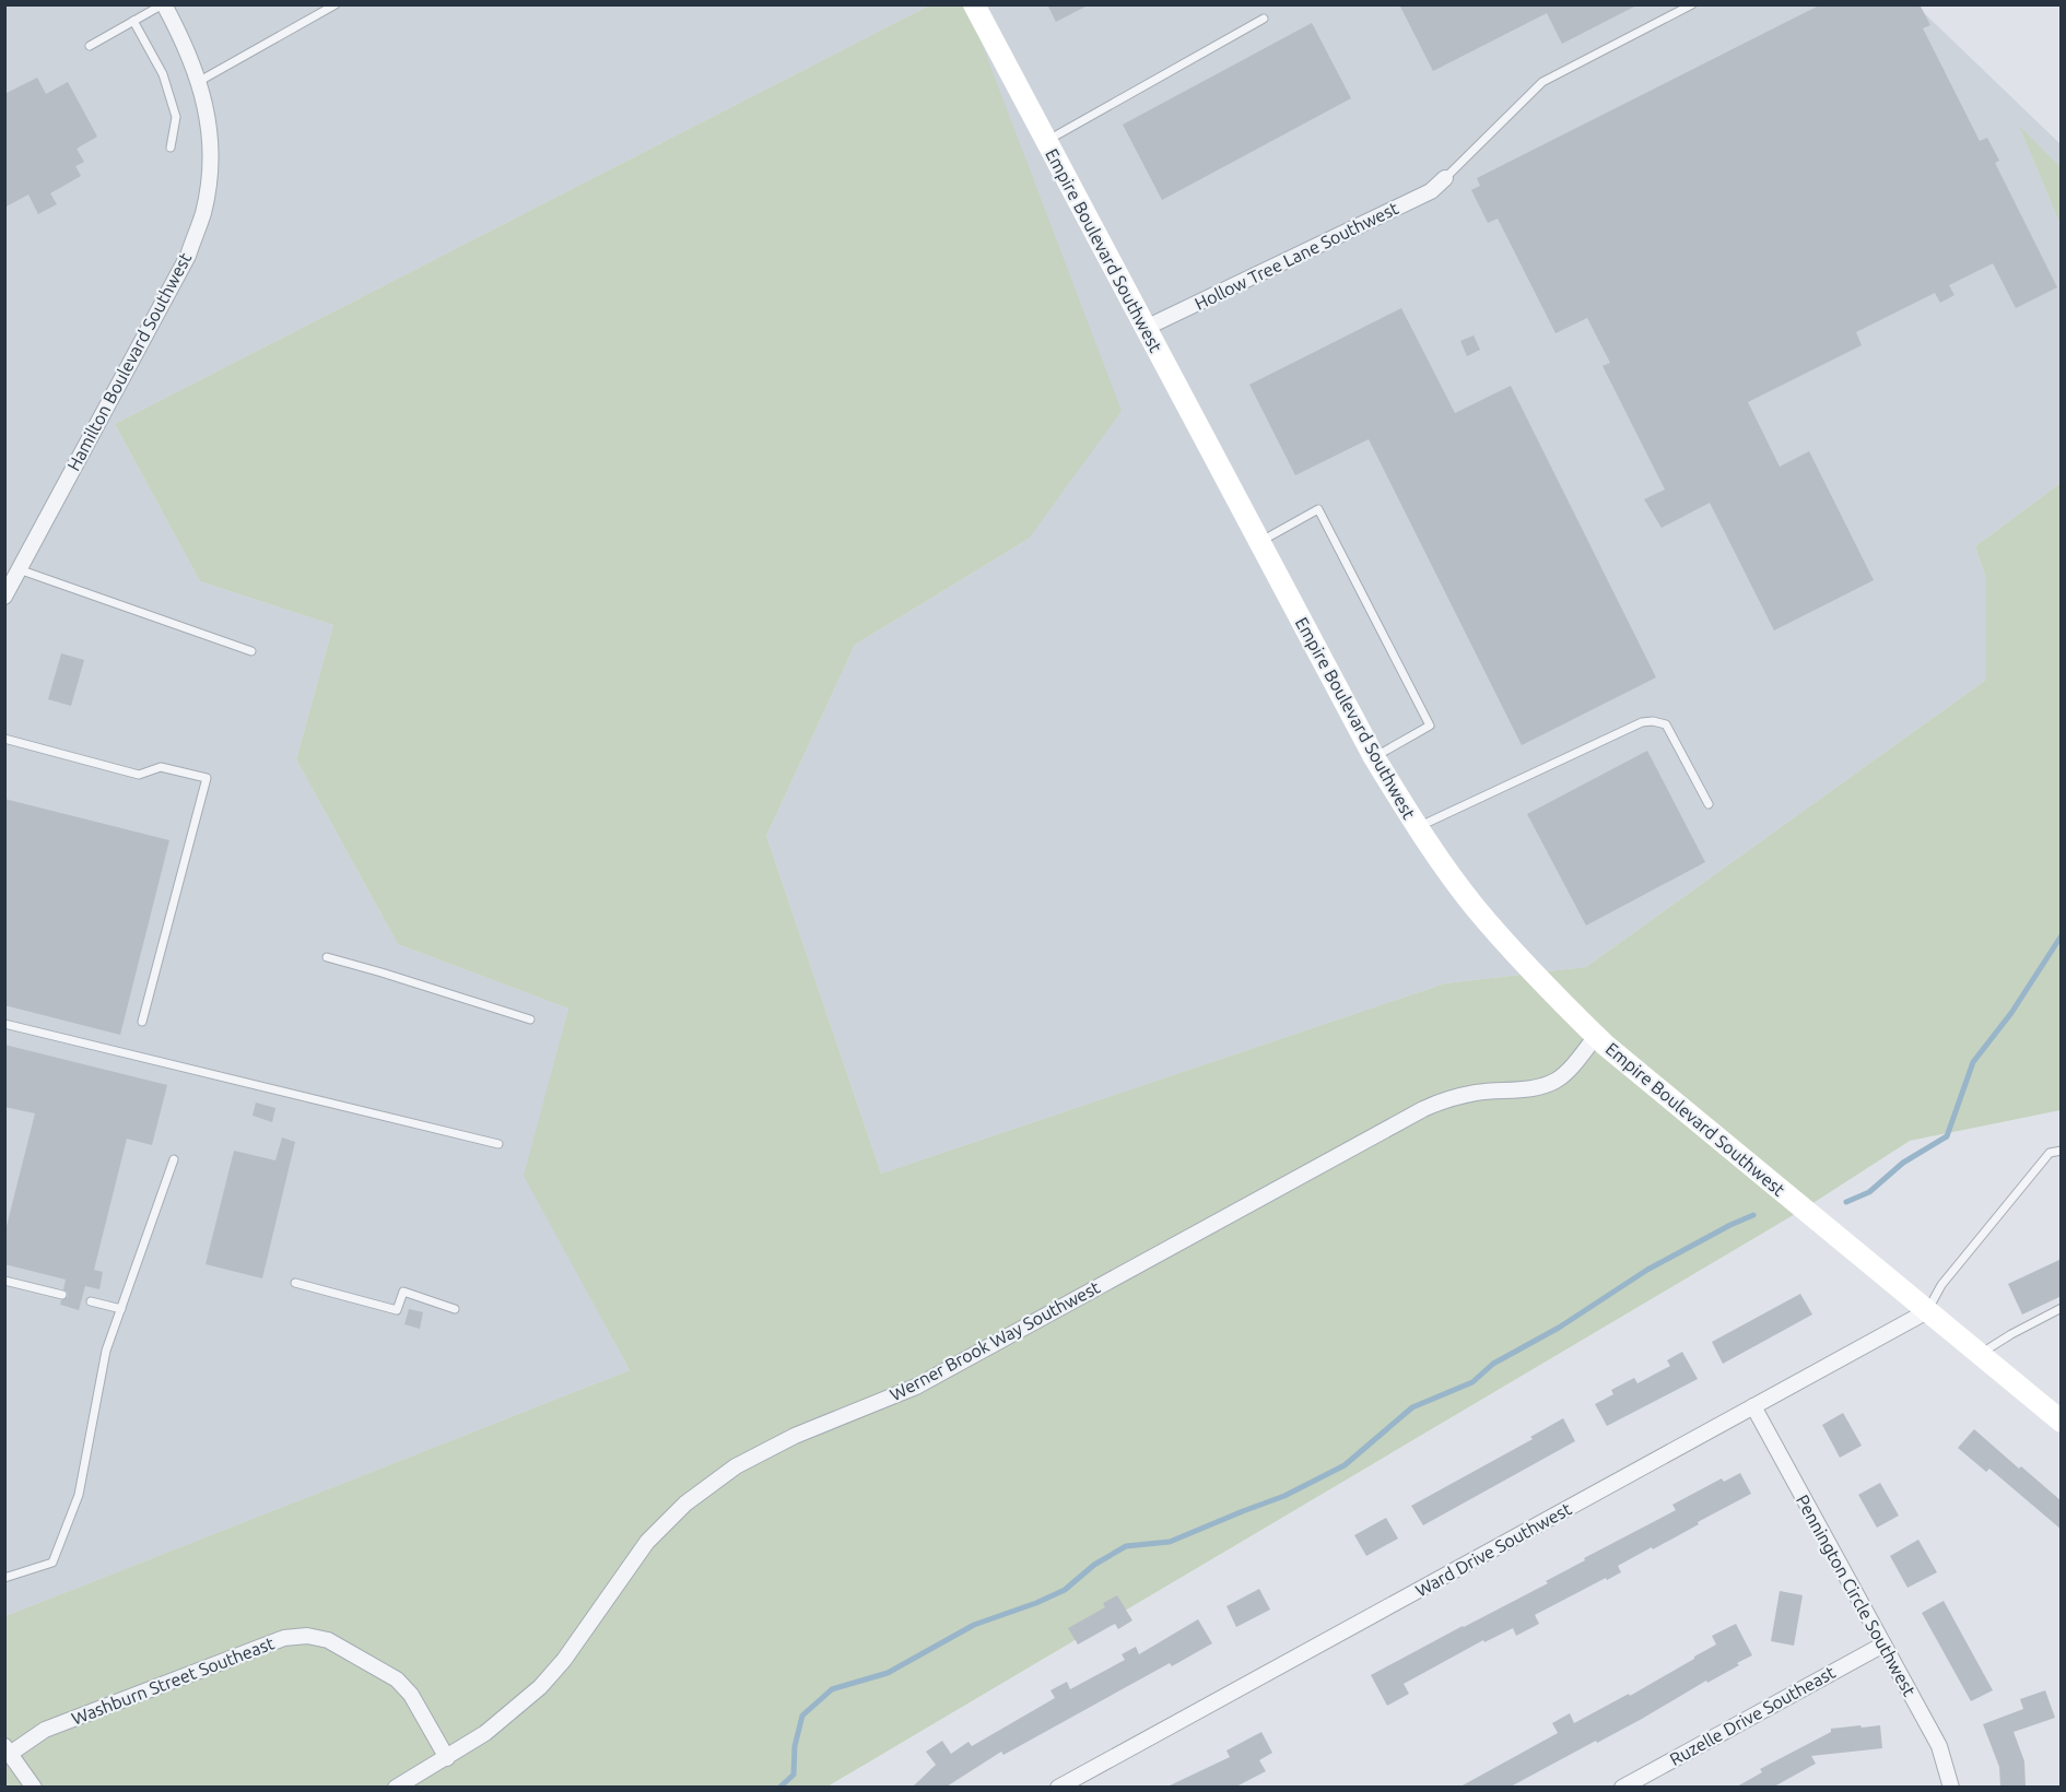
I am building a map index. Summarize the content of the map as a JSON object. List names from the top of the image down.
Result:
{
  "streets": {
    "street": [
      "Empire Boulevard Southwest",
      "Hollow Tree Lane Southwest",
      "Hamilton Boulevard Southwest",
      "Werner Brook Way Southwest",
      "Ward Drive Southwest",
      "Pennington Circle Southwest",
      "Washburn Street Southeast",
      "Ruzelle Drive Southeast"
    ]
  },
  "crossings": [
    ["Empire Boulevard Southwest", "Hollow Tree Lane Southwest"],
    ["Empire Boulevard Southwest", "Werner Brook Way Southwest"],
    ["Empire Boulevard Southwest", "Ward Drive Southwest"],
    ["Werner Brook Way Southwest", "Washburn Street Southeast"],
    ["Ward Drive Southwest", "Pennington Circle Southwest"],
    ["Pennington Circle Southwest", "Ruzelle Drive Southeast"]
  ]
}
